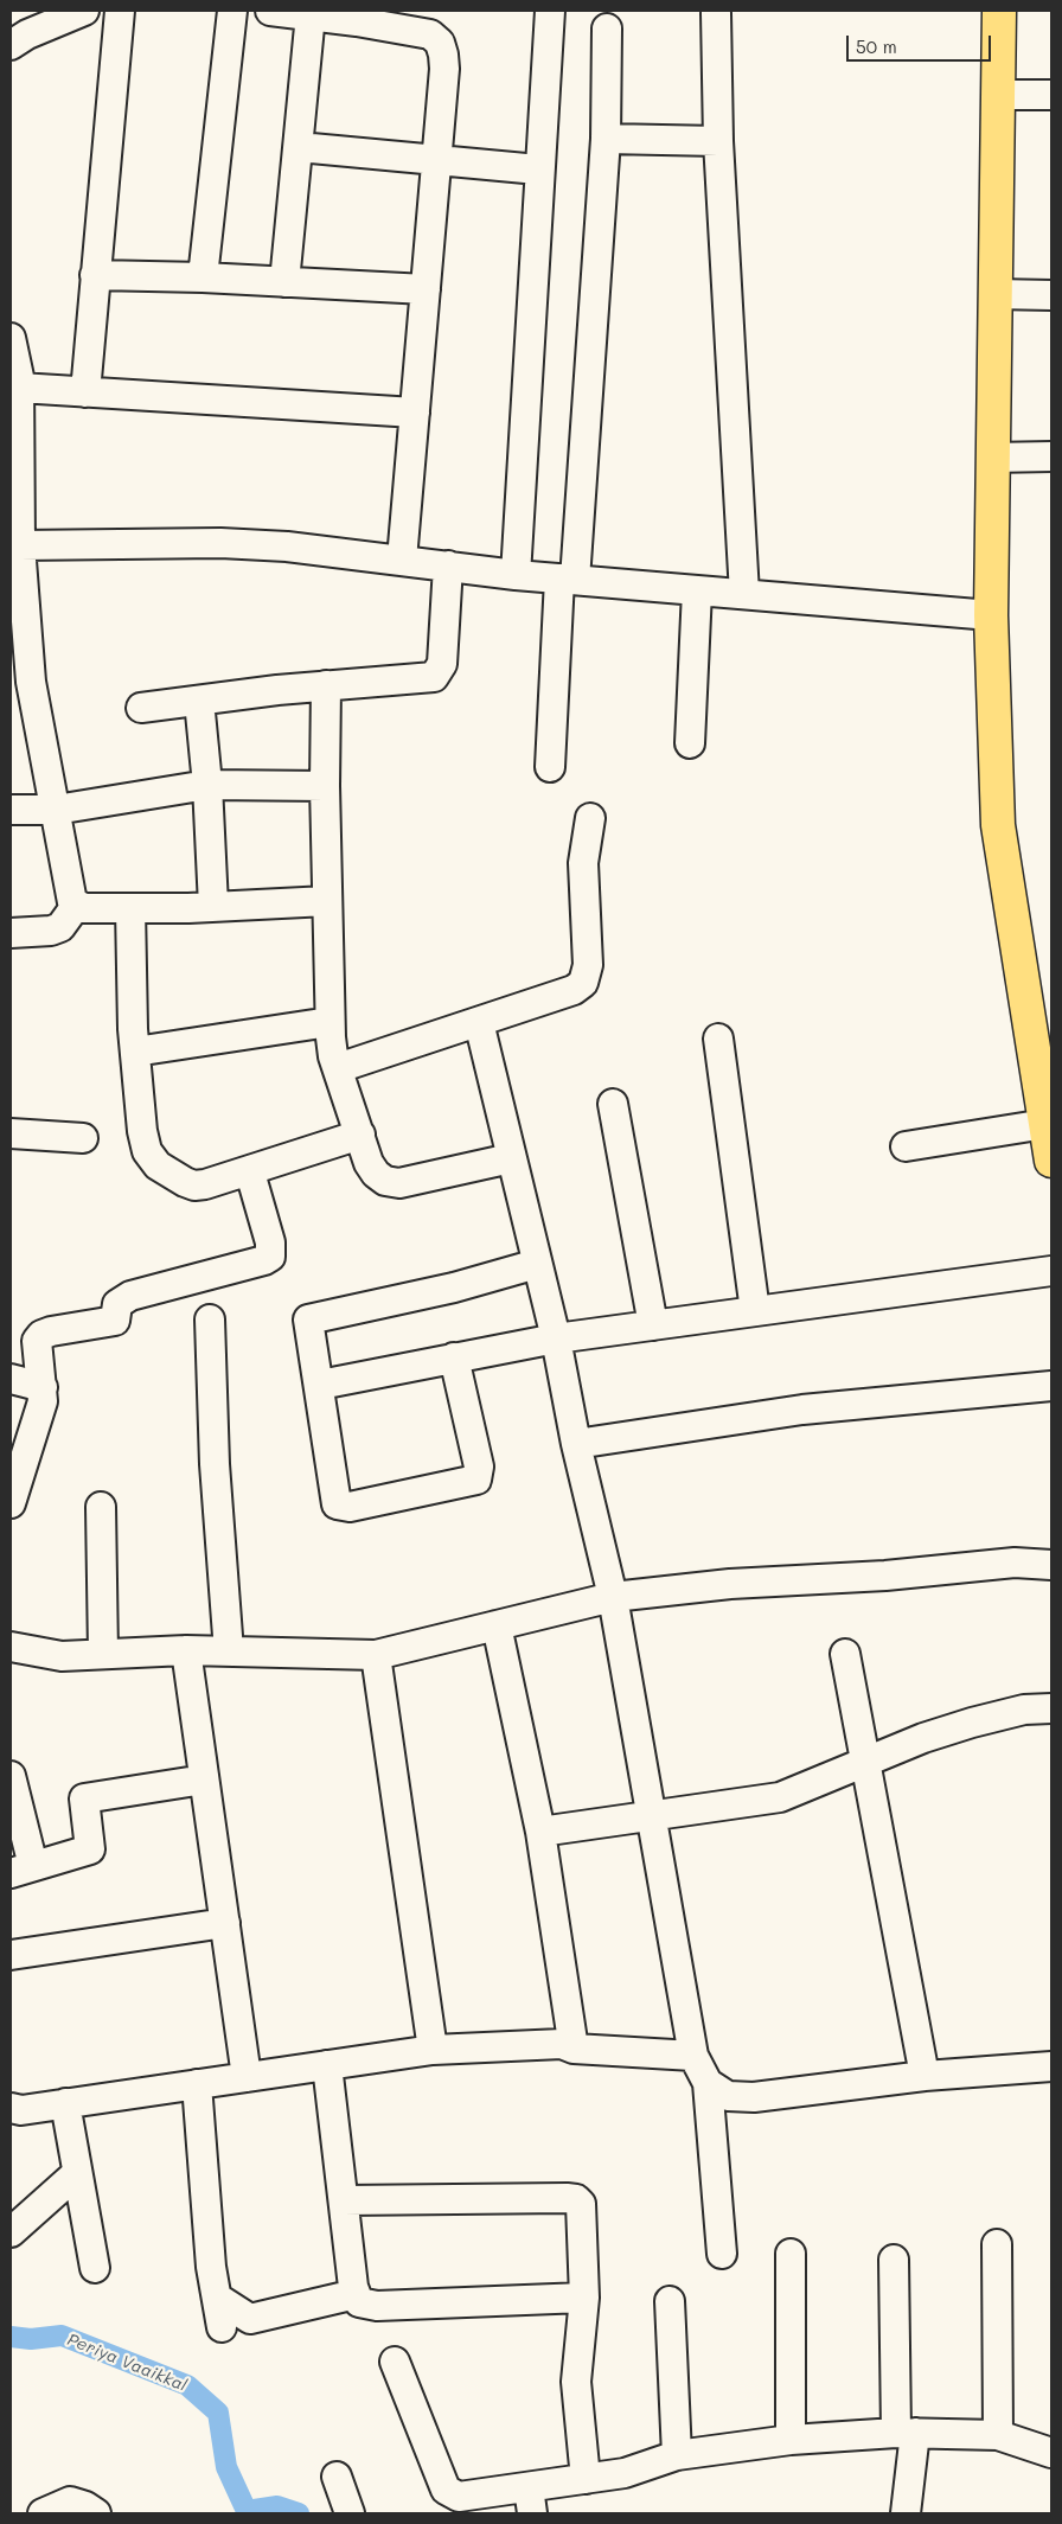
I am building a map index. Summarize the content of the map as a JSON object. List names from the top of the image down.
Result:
{
  "water": ["Periya Vaaikkal"],
  "scale_bar": "50 m"
}
